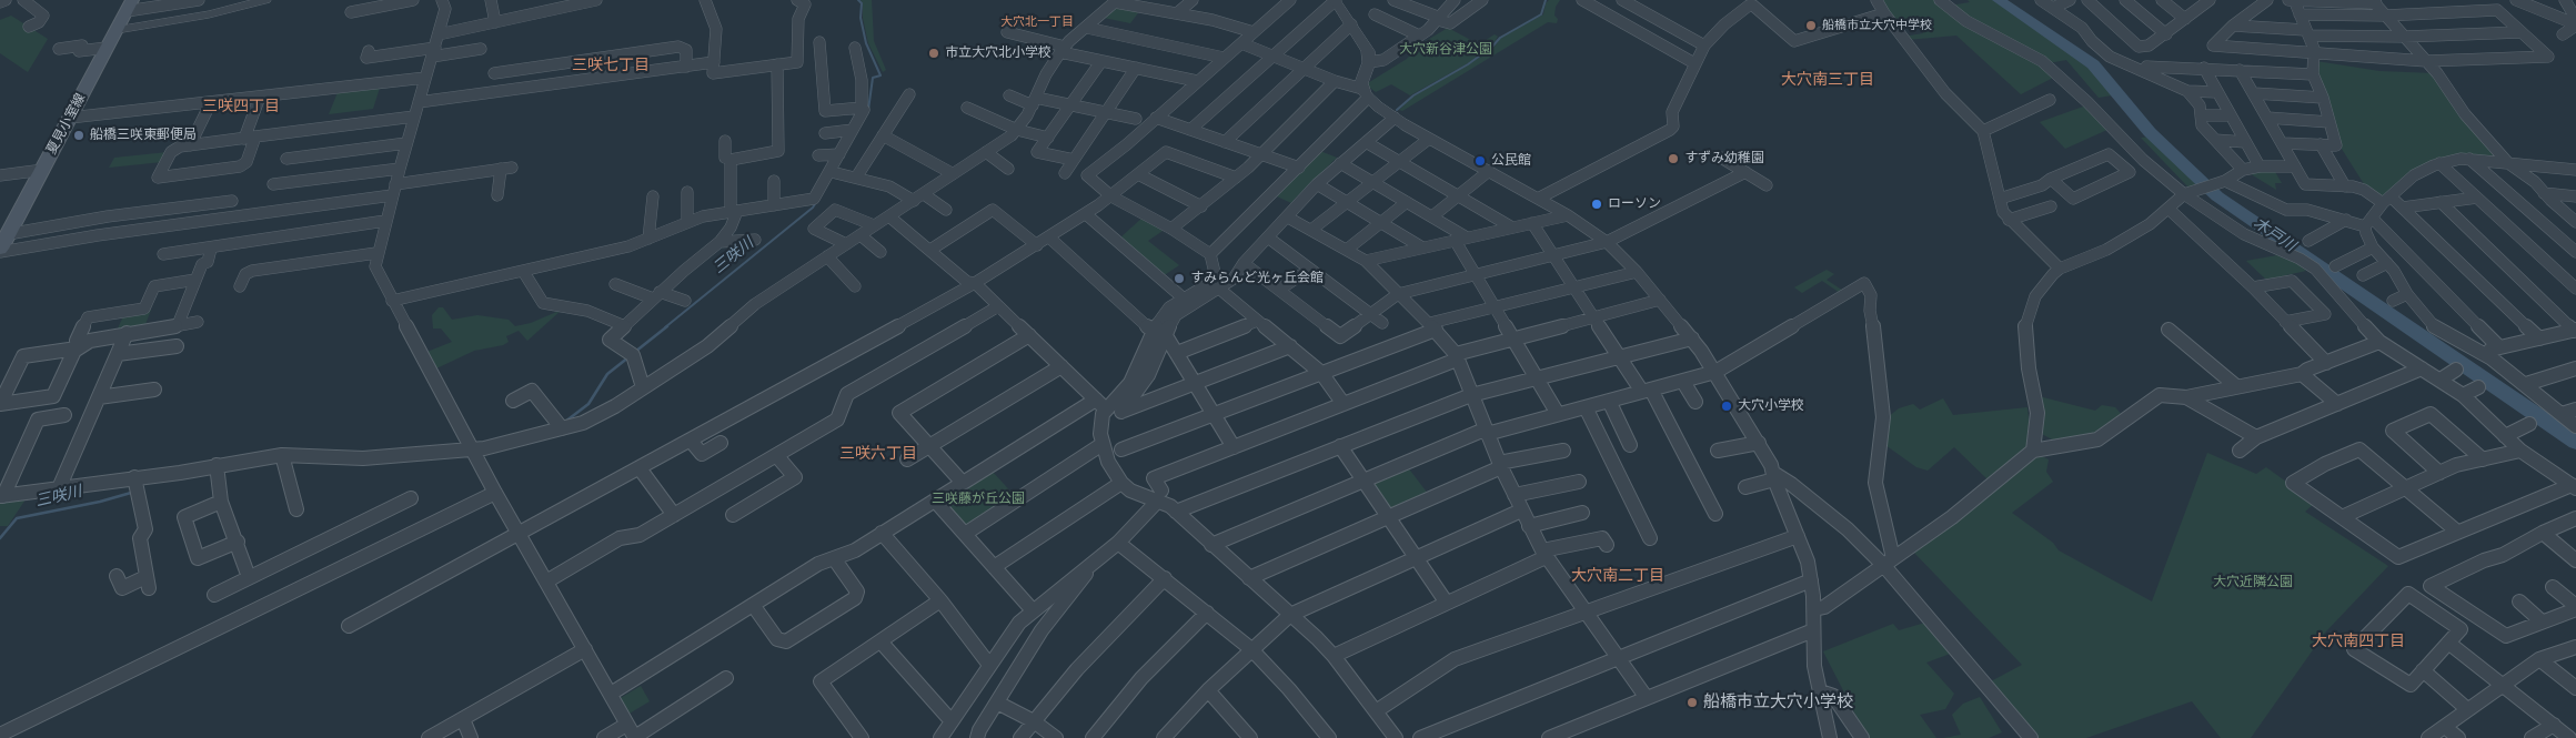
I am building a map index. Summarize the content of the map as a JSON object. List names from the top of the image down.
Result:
{
  "streets": {
    "main road": ["夏見小室線"]
  },
  "districts": [
    "大穴北一丁目",
    "三咲七丁目",
    "大穴南三丁目",
    "三咲四丁目",
    "三咲六丁目",
    "大穴南二丁目",
    "大穴南四丁目"
  ],
  "water": ["木戸川", "三咲川"],
  "parks": ["大穴新谷津公園", "三咲藤が丘公園", "大穴近隣公園"],
  "places": [
    "船橋市立大穴中学校",
    "市立大穴北小学校",
    "船橋三咲東郵便局",
    "すずみ幼稚園",
    "公民館",
    "ローソン",
    "すみらんど光ヶ丘会館",
    "大穴小学校",
    "船橋市立大穴小学校"
  ]
}
